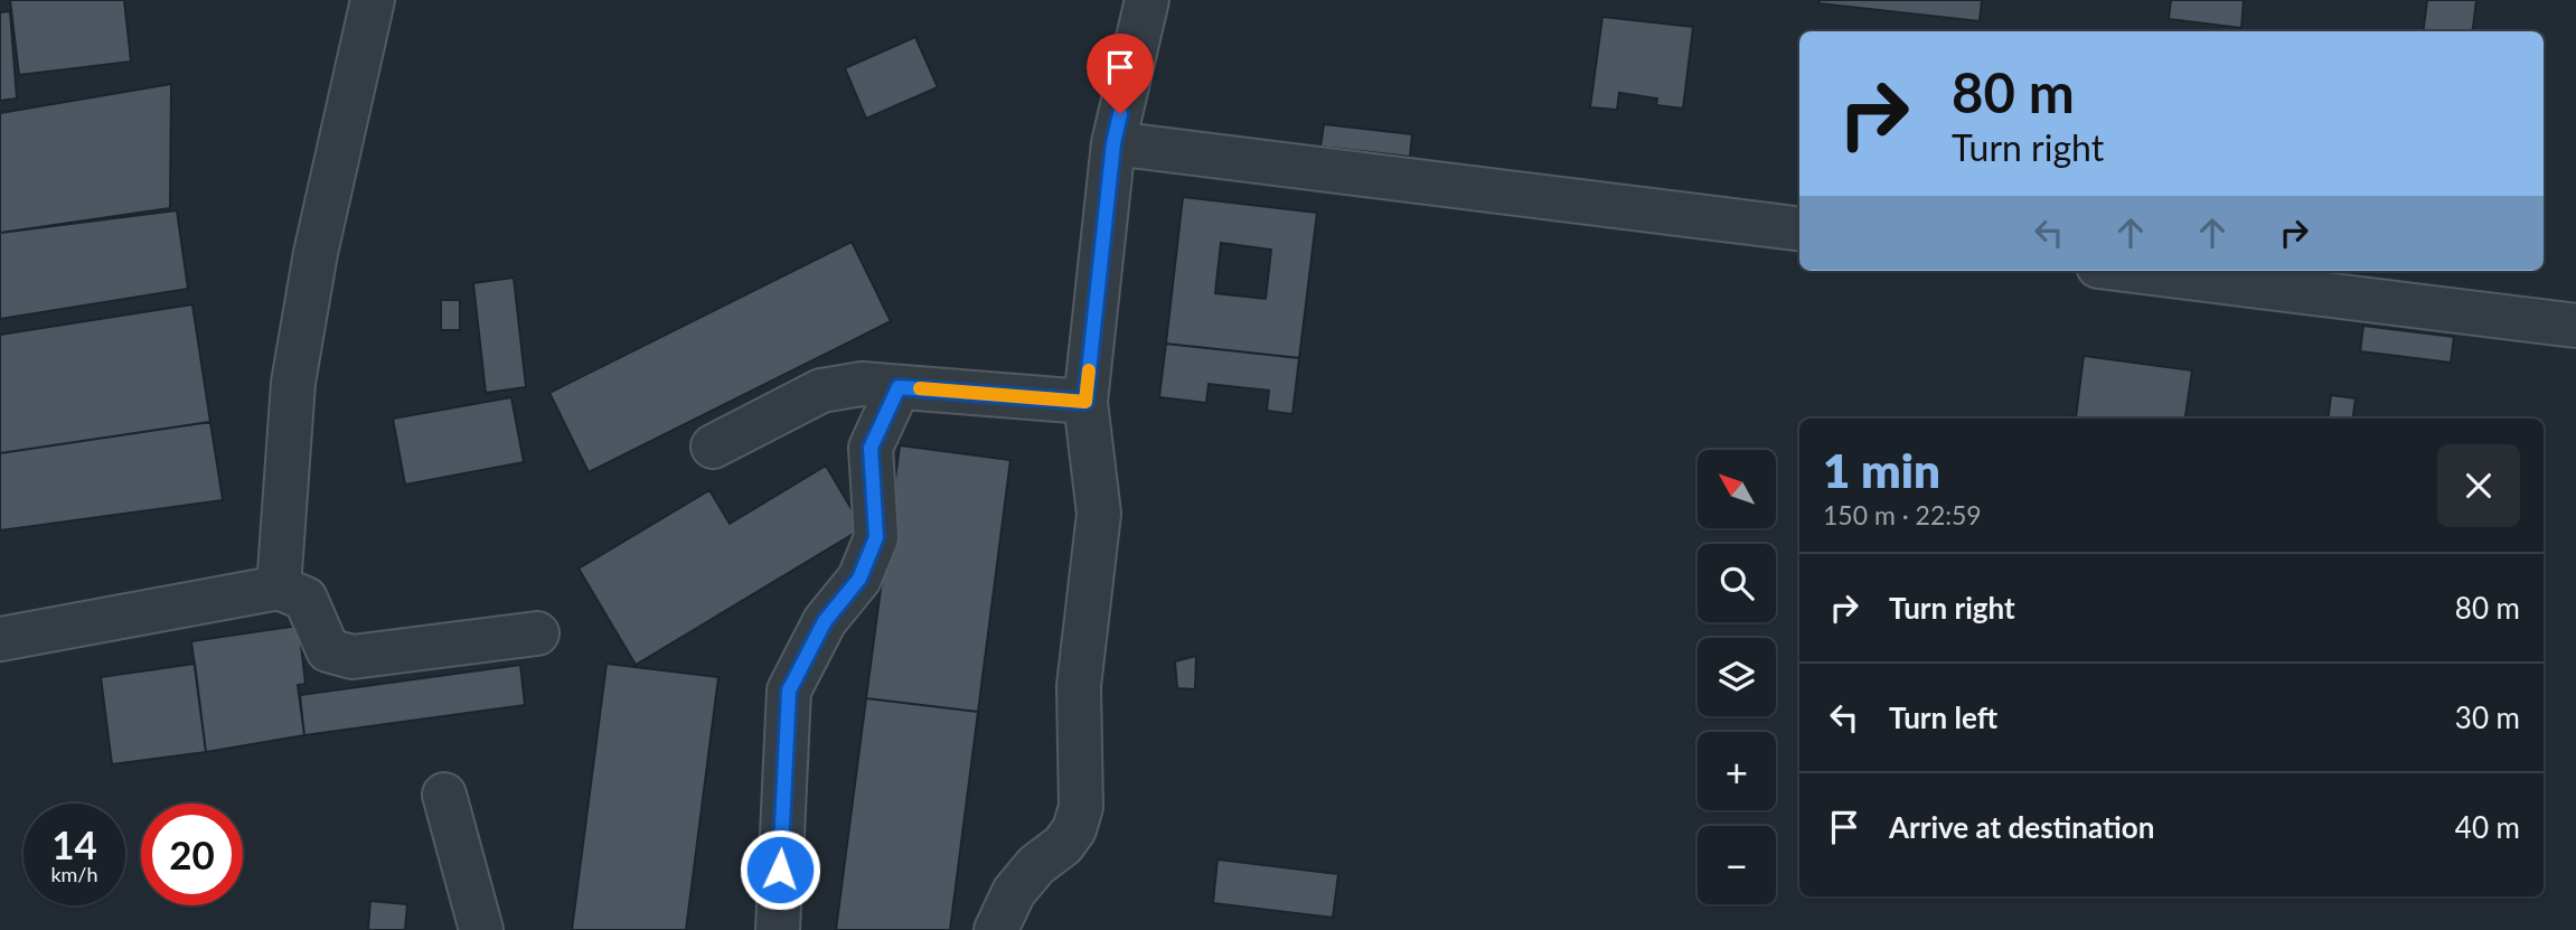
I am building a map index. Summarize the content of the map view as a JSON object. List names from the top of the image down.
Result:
{
  "north": "top left",
  "page": {
    "turn": ["80 m", "Turn right"],
    "heading": ["1 min", "150 m · 22:59"],
    "map_buttons": ["+", "−"],
    "list": [
      {
        "name": "Turn right",
        "value": "80 m"
      },
      {
        "name": "Turn left",
        "value": "30 m"
      },
      {
        "name": "Arrive at destination",
        "value": "40 m"
      }
    ],
    "speed": "14 km/h",
    "limit": "20"
  }
}
